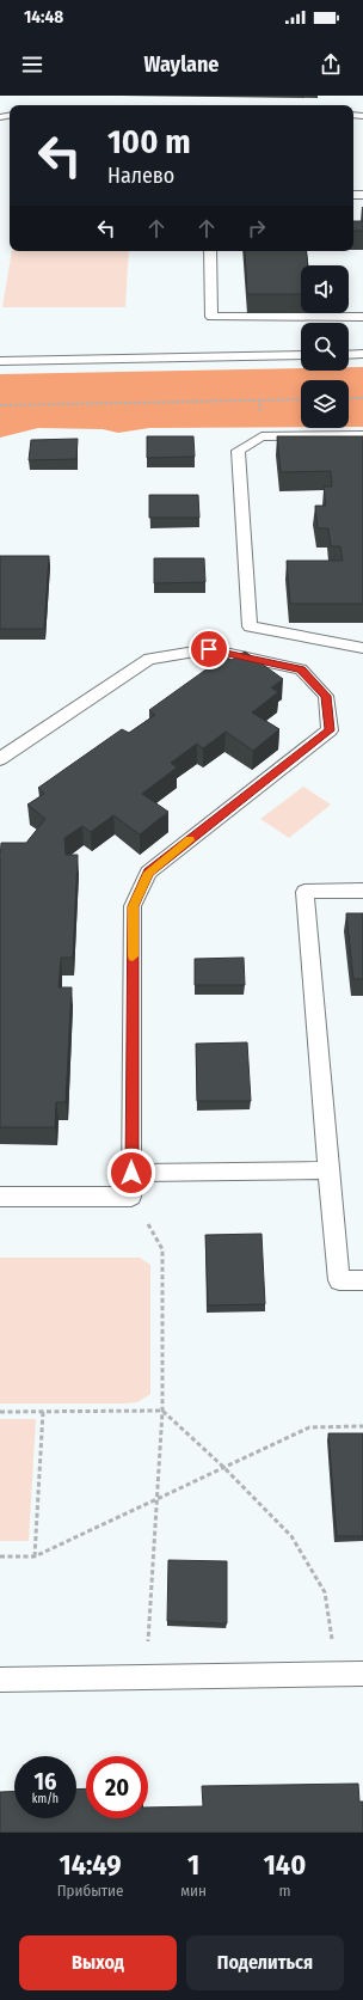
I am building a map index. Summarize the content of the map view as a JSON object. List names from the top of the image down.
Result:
{
  "page": {
    "status": "14:48",
    "header": "Waylane",
    "turn": ["100 m", "Налево"],
    "speed": "16 km/h",
    "limit": "20",
    "eta": [
      "14:49",
      "Прибытие",
      "1",
      "мин",
      "140",
      "m"
    ],
    "buttons": ["Выход", "Поделиться"]
  }
}
